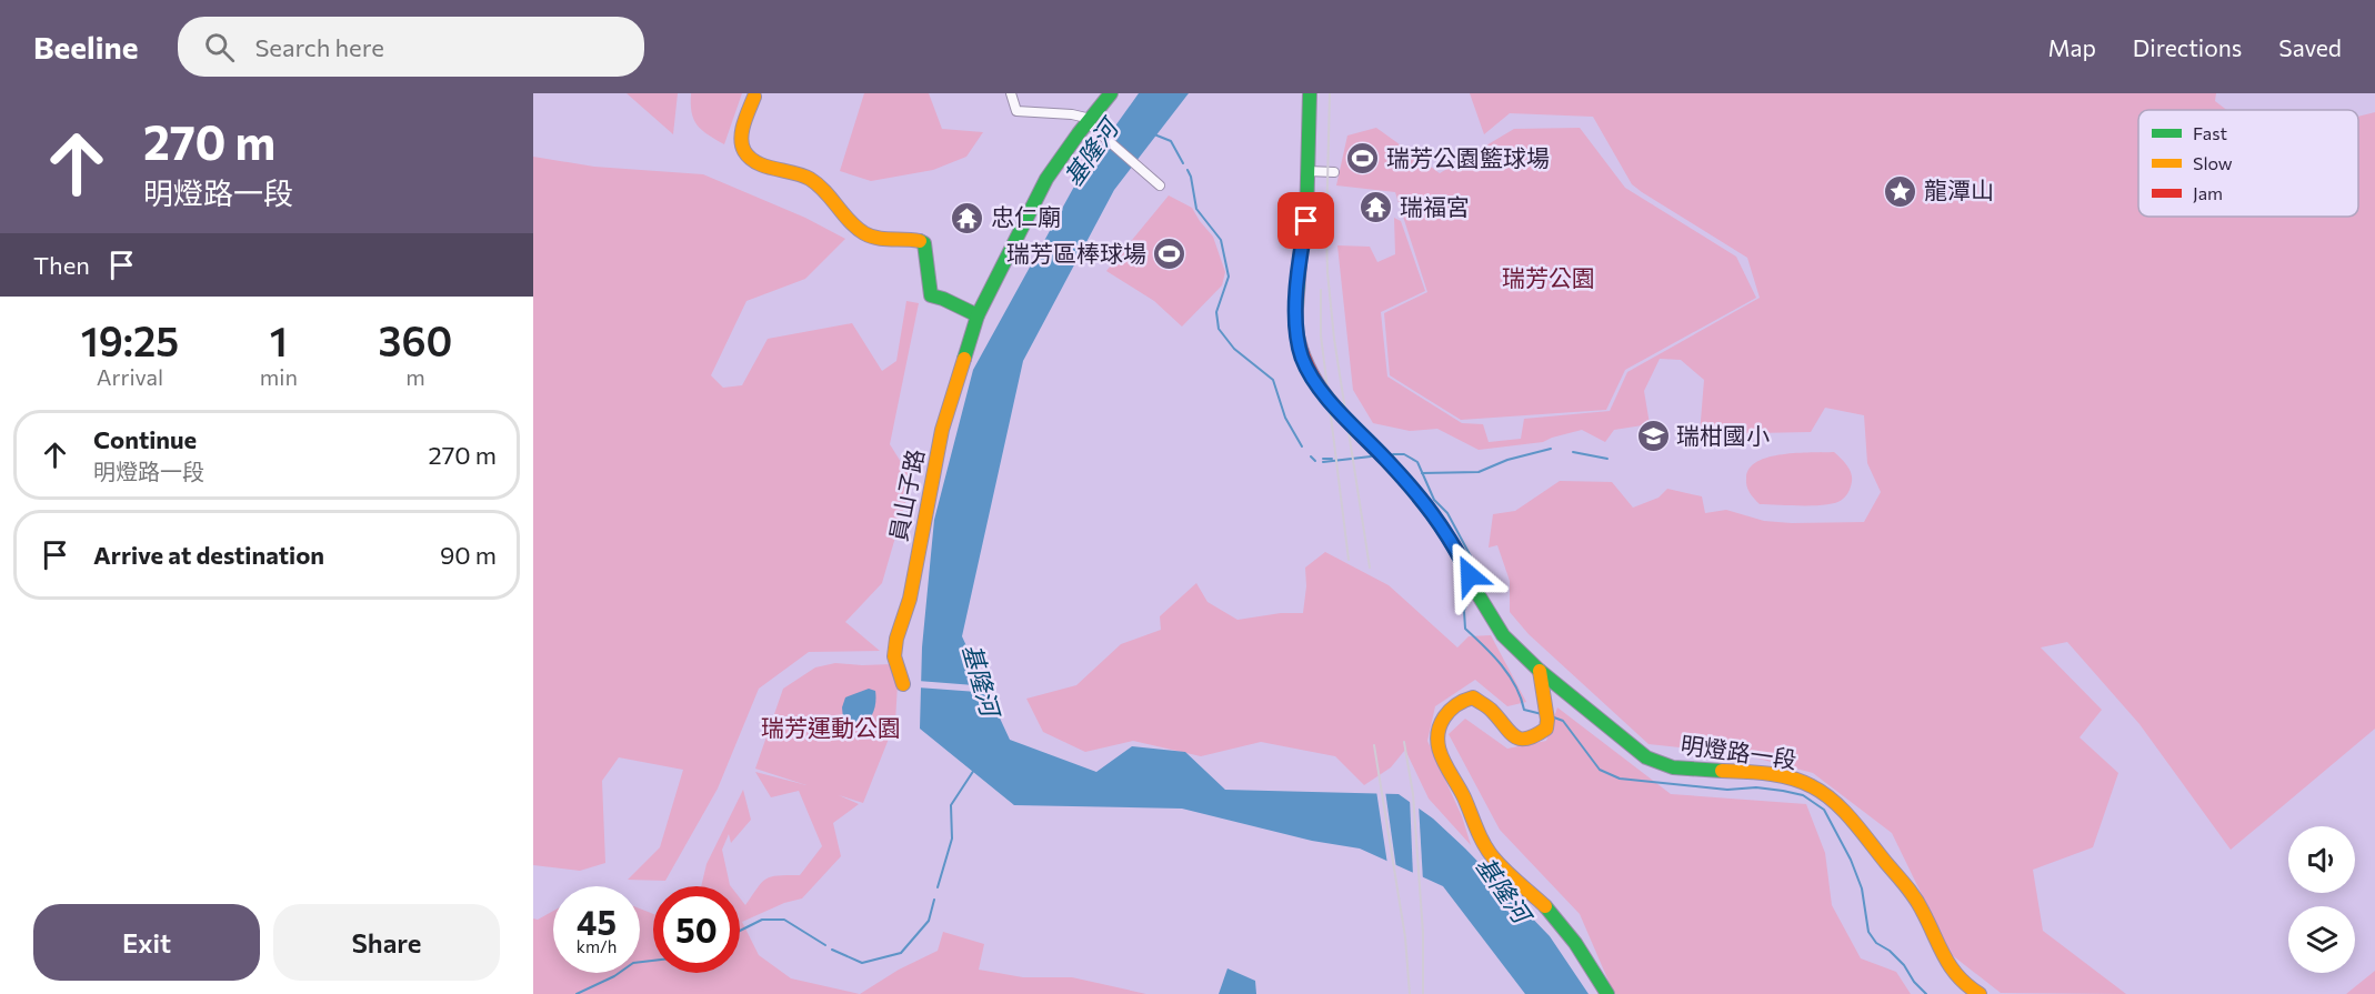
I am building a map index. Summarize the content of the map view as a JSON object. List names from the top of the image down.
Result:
{
  "streets": {
    "street": ["員山子路", "明燈路一段"]
  },
  "water": ["基隆河"],
  "parks": ["瑞芳公園", "瑞芳運動公園"],
  "places": {
    "sports": ["瑞芳公園籃球場", "瑞芳區棒球場"],
    "place": ["龍潭山"],
    "temple": ["瑞福宮", "忠仁廟"],
    "school or university": ["瑞柑國小"]
  },
  "legend": ["Fast", "Slow", "Jam"],
  "page": {
    "header": "Beeline",
    "search": "Search here",
    "nav": ["Map", "Directions", "Saved"],
    "turn": ["270 m", "明燈路一段"],
    "then": "Then",
    "eta": [
      "19:25",
      "Arrival",
      "1",
      "min",
      "360",
      "m"
    ],
    "list": [
      {
        "name": "Continue",
        "note": "明燈路一段",
        "value": "270 m"
      },
      {
        "name": "Arrive at destination",
        "value": "90 m"
      }
    ],
    "speed": "45 km/h",
    "limit": "50",
    "buttons": ["Exit", "Share"]
  }
}
